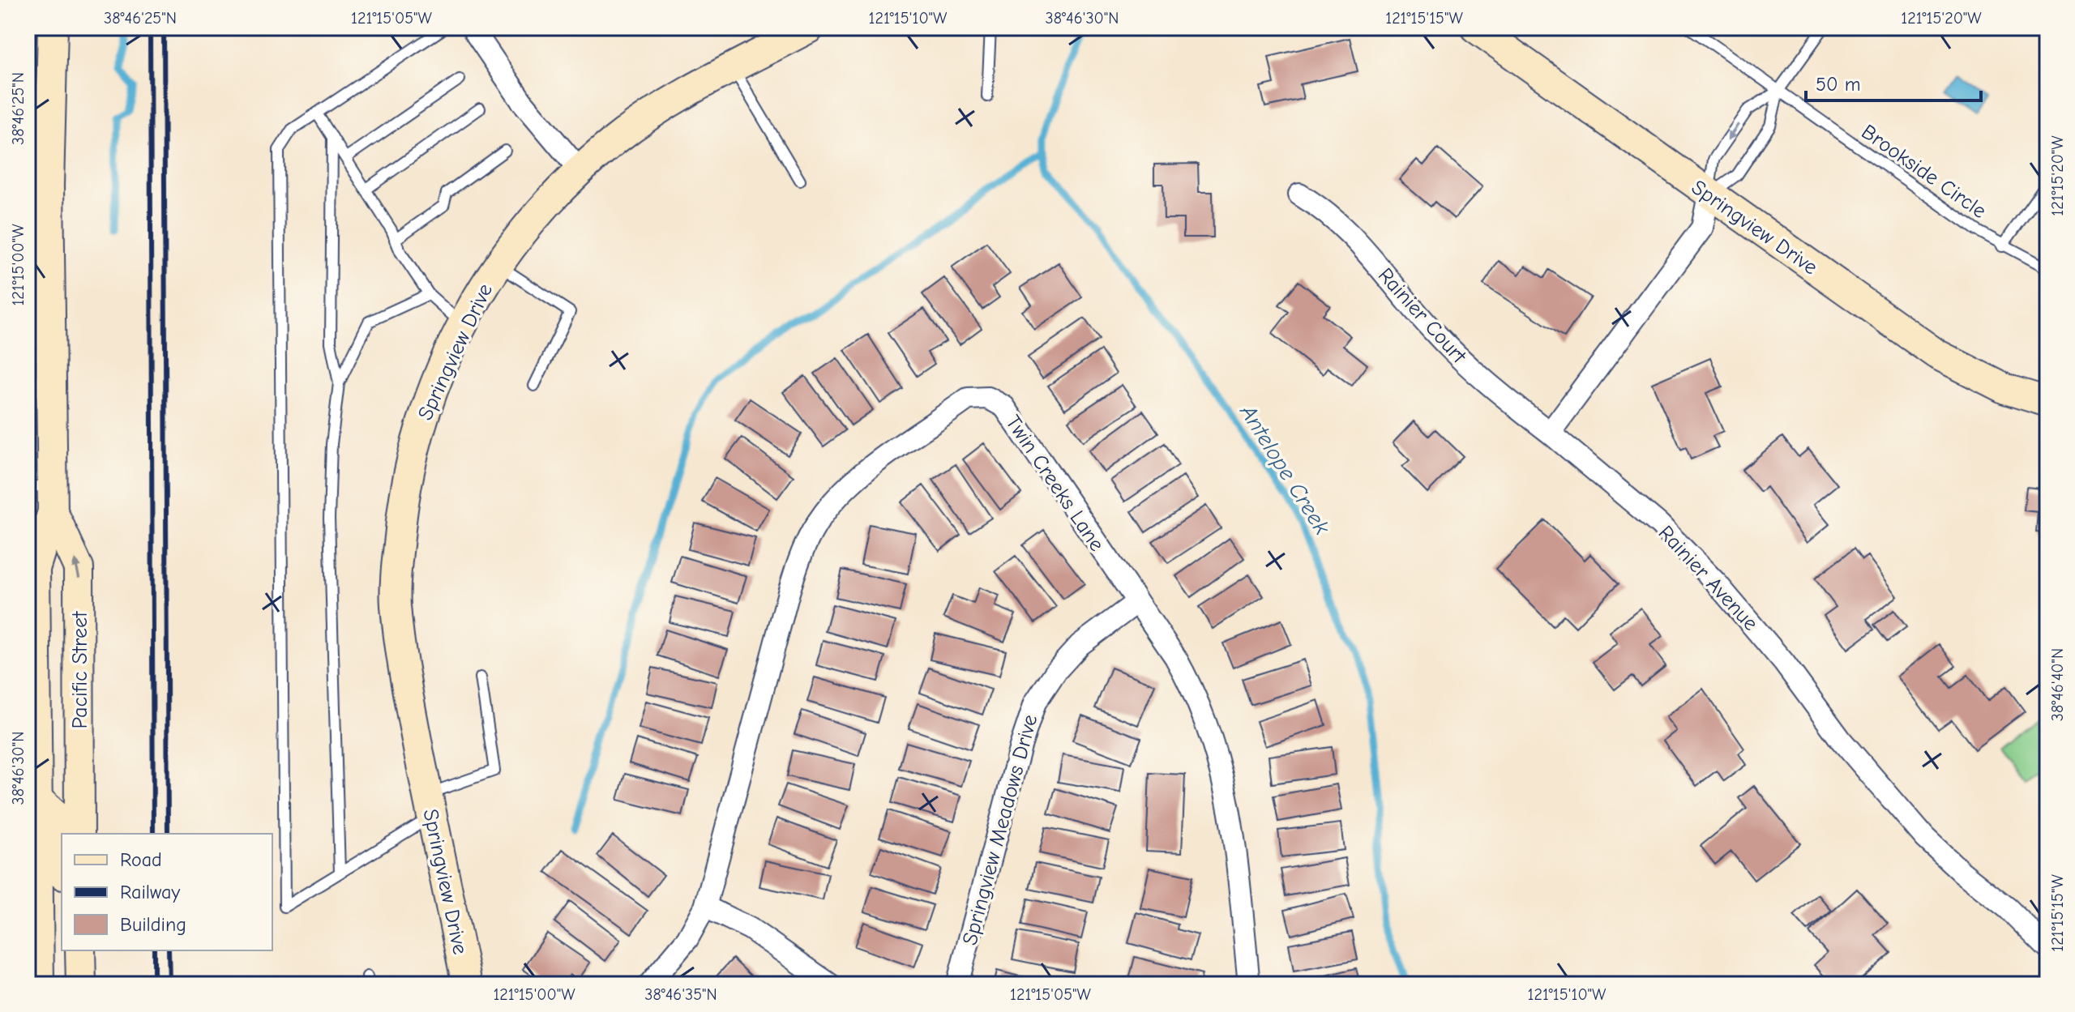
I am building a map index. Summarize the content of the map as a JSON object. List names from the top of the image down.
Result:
{
  "streets": {
    "street": [
      "Springview Drive",
      "Rainier Court",
      "Twin Creeks Lane",
      "Rainier Avenue",
      "Pacific Street",
      "Springview Meadows Drive"
    ],
    "lane": ["Brookside Circle"]
  },
  "crossings": [
    ["Rainier Court", "Rainier Avenue"],
    ["Twin Creeks Lane", "Springview Meadows Drive"]
  ],
  "water": ["Antelope Creek"],
  "legend": ["Road", "Railway", "Building"],
  "scale_bar": "50 m",
  "coordinates": [
    "38°46'25\"N",
    "121°15'05\"W",
    "121°15'10\"W",
    "38°46'30\"N",
    "121°15'15\"W",
    "121°15'20\"W",
    "121°15'00\"W",
    "38°46'40\"N",
    "38°46'35\"N"
  ]
}
